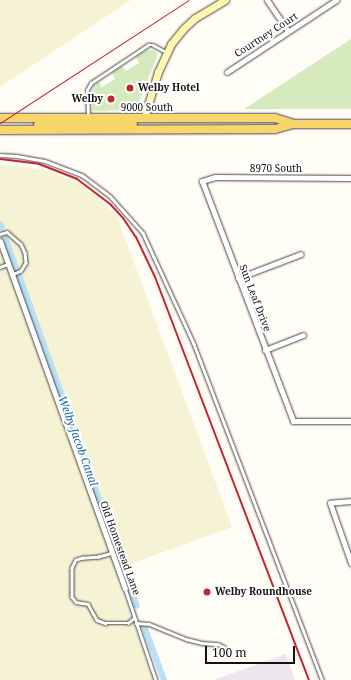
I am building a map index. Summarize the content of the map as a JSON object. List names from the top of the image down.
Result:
{
  "streets": {
    "main road": ["9000 South"],
    "street": [
      "Courtney Court",
      "8970 South",
      "Sun Leaf Drive",
      "Old Homestead Lane"
    ]
  },
  "crossings": [
    ["8970 South", "Sun Leaf Drive"]
  ],
  "water": ["Welby Jacob Canal"],
  "places": ["Welby Hotel", "Welby", "Welby Roundhouse"],
  "scale_bar": "100 m"
}
